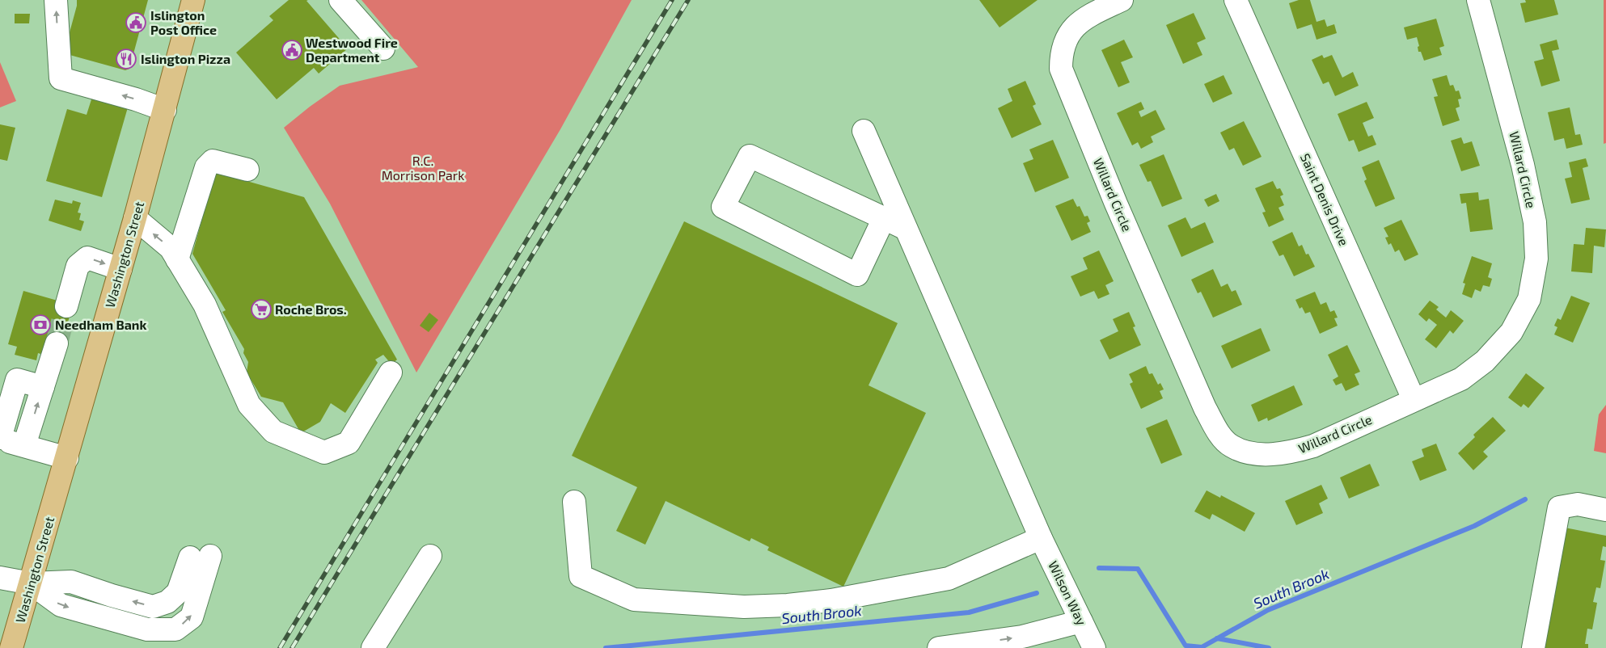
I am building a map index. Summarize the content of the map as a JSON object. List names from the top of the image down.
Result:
{
  "streets": {
    "main road": ["Washington Street"],
    "street": ["Willard Circle", "Saint Denis Drive", "Wilson Way"]
  },
  "crossings": [
    ["Willard Circle", "Saint Denis Drive"]
  ],
  "water": ["South Brook"],
  "parks": ["R.C. Morrison Park"],
  "places": {
    "public building": ["Islington Post Office", "Westwood Fire Department"],
    "restaurant": ["Islington Pizza"],
    "supermarket": ["Roche Bros."],
    "bank": ["Needham Bank"]
  }
}
